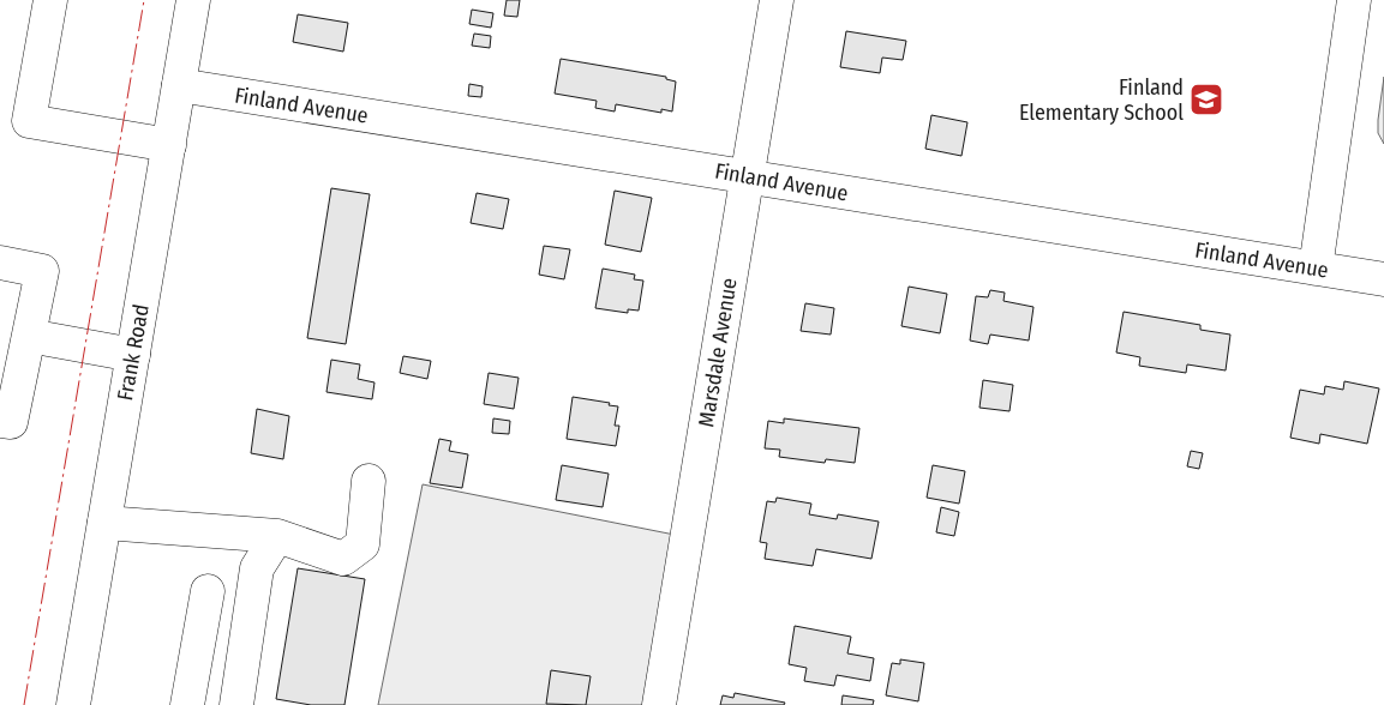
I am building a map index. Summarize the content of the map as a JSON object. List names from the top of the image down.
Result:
{
  "streets": {
    "street": ["Finland Avenue", "Frank Road", "Marsdale Avenue"]
  },
  "crossings": [
    ["Finland Avenue", "Frank Road"],
    ["Finland Avenue", "Marsdale Avenue"]
  ],
  "places": {
    "school or university": ["Finland Elementary School"]
  }
}
